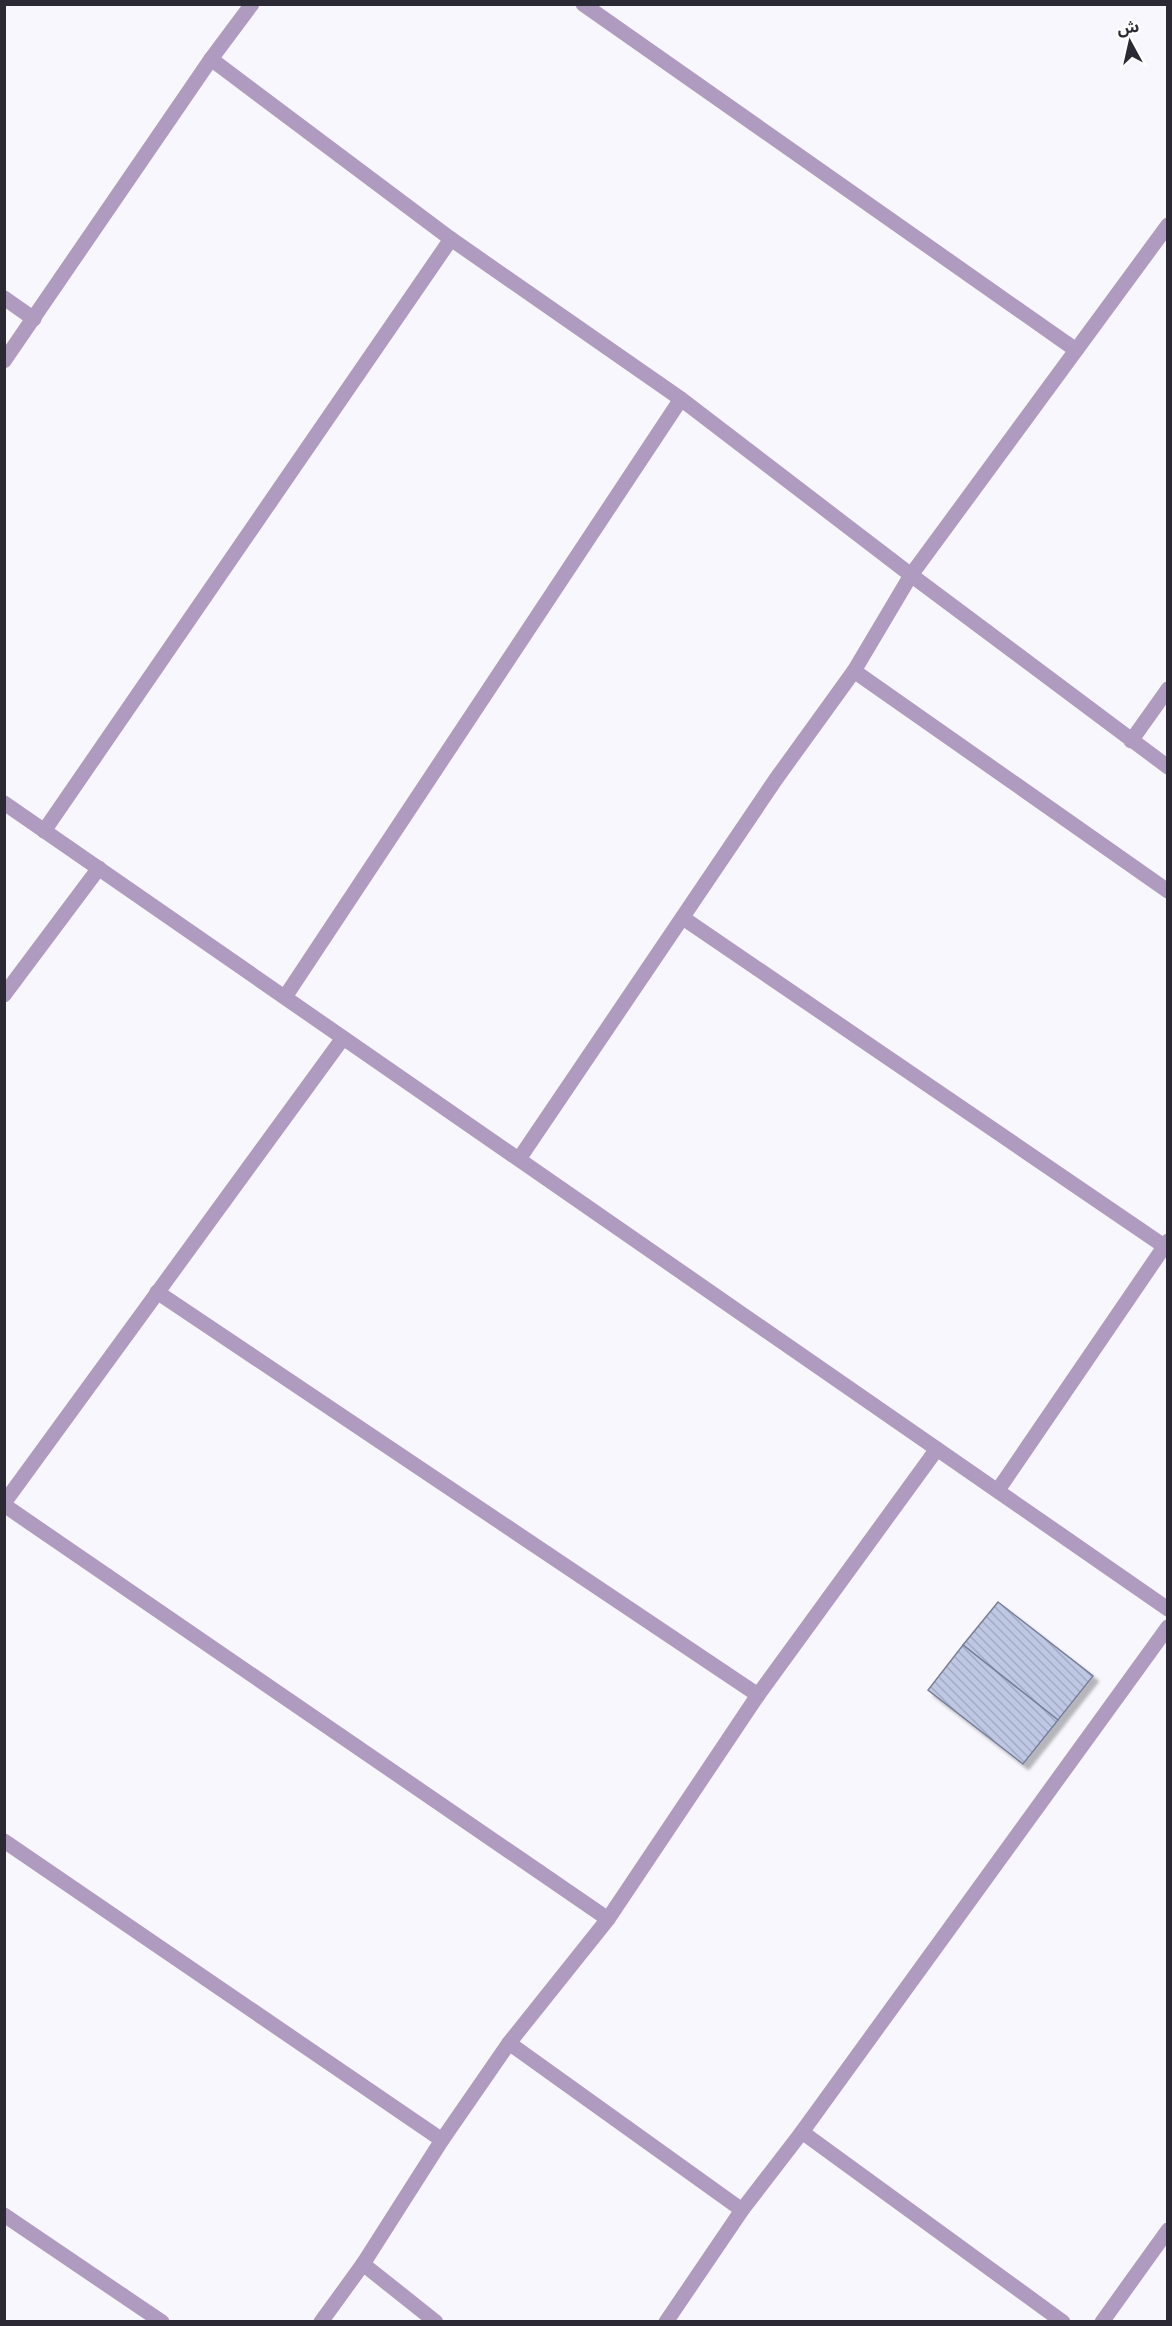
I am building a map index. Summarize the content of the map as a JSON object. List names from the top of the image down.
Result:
{
  "north": "top"
}
